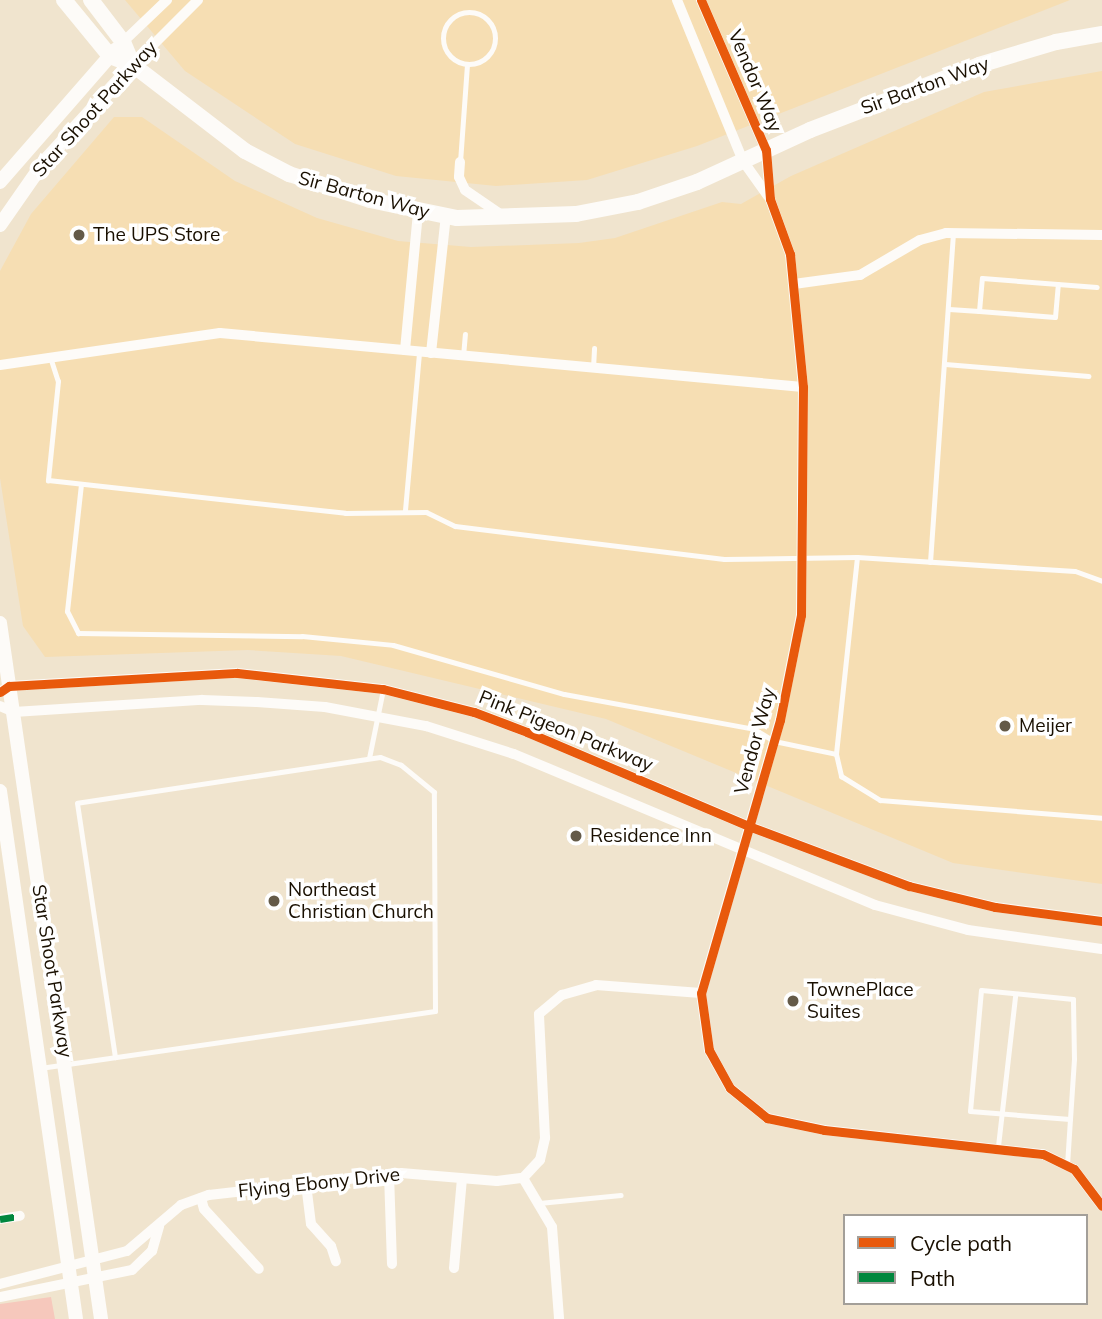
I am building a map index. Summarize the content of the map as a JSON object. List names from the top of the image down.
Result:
{
  "streets": {
    "main road": ["Sir Barton Way"],
    "street": [
      "Vendor Way",
      "Star Shoot Parkway",
      "Pink Pigeon Parkway",
      "Flying Ebony Drive"
    ]
  },
  "crossings": [
    ["Vendor Way", "Sir Barton Way"],
    ["Vendor Way", "Pink Pigeon Parkway"],
    ["Sir Barton Way", "Star Shoot Parkway"],
    ["Star Shoot Parkway", "Pink Pigeon Parkway"],
    ["Star Shoot Parkway", "Flying Ebony Drive"]
  ],
  "places": [
    "The UPS Store",
    "Meijer",
    "Residence Inn",
    "Northeast Christian Church",
    "TownePlace Suites"
  ],
  "legend": ["Cycle path", "Path"]
}
